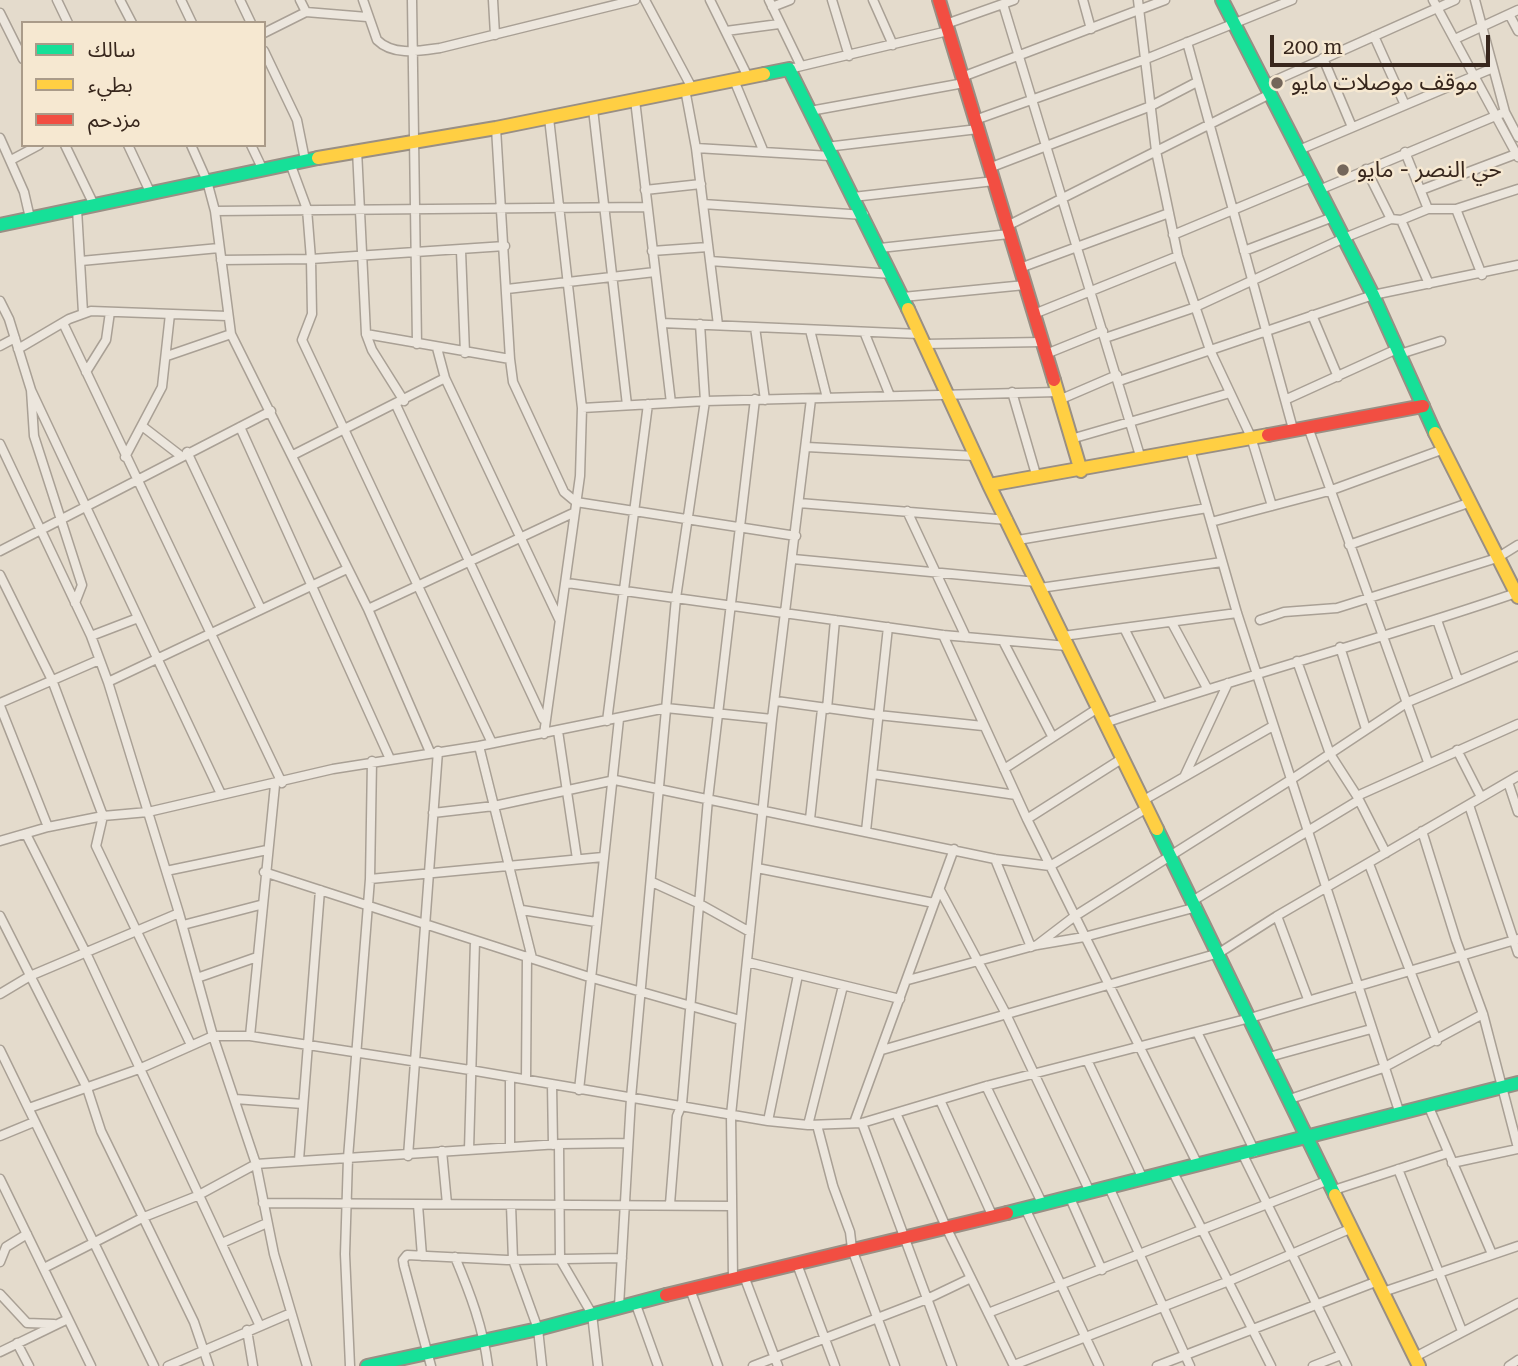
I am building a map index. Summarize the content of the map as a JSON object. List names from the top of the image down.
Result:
{
  "places": ["موقف موصلات مايو", "حي النصر - مايو"],
  "legend": ["سالك", "بطيء", "مزدحم"],
  "scale_bar": "200 m"
}
